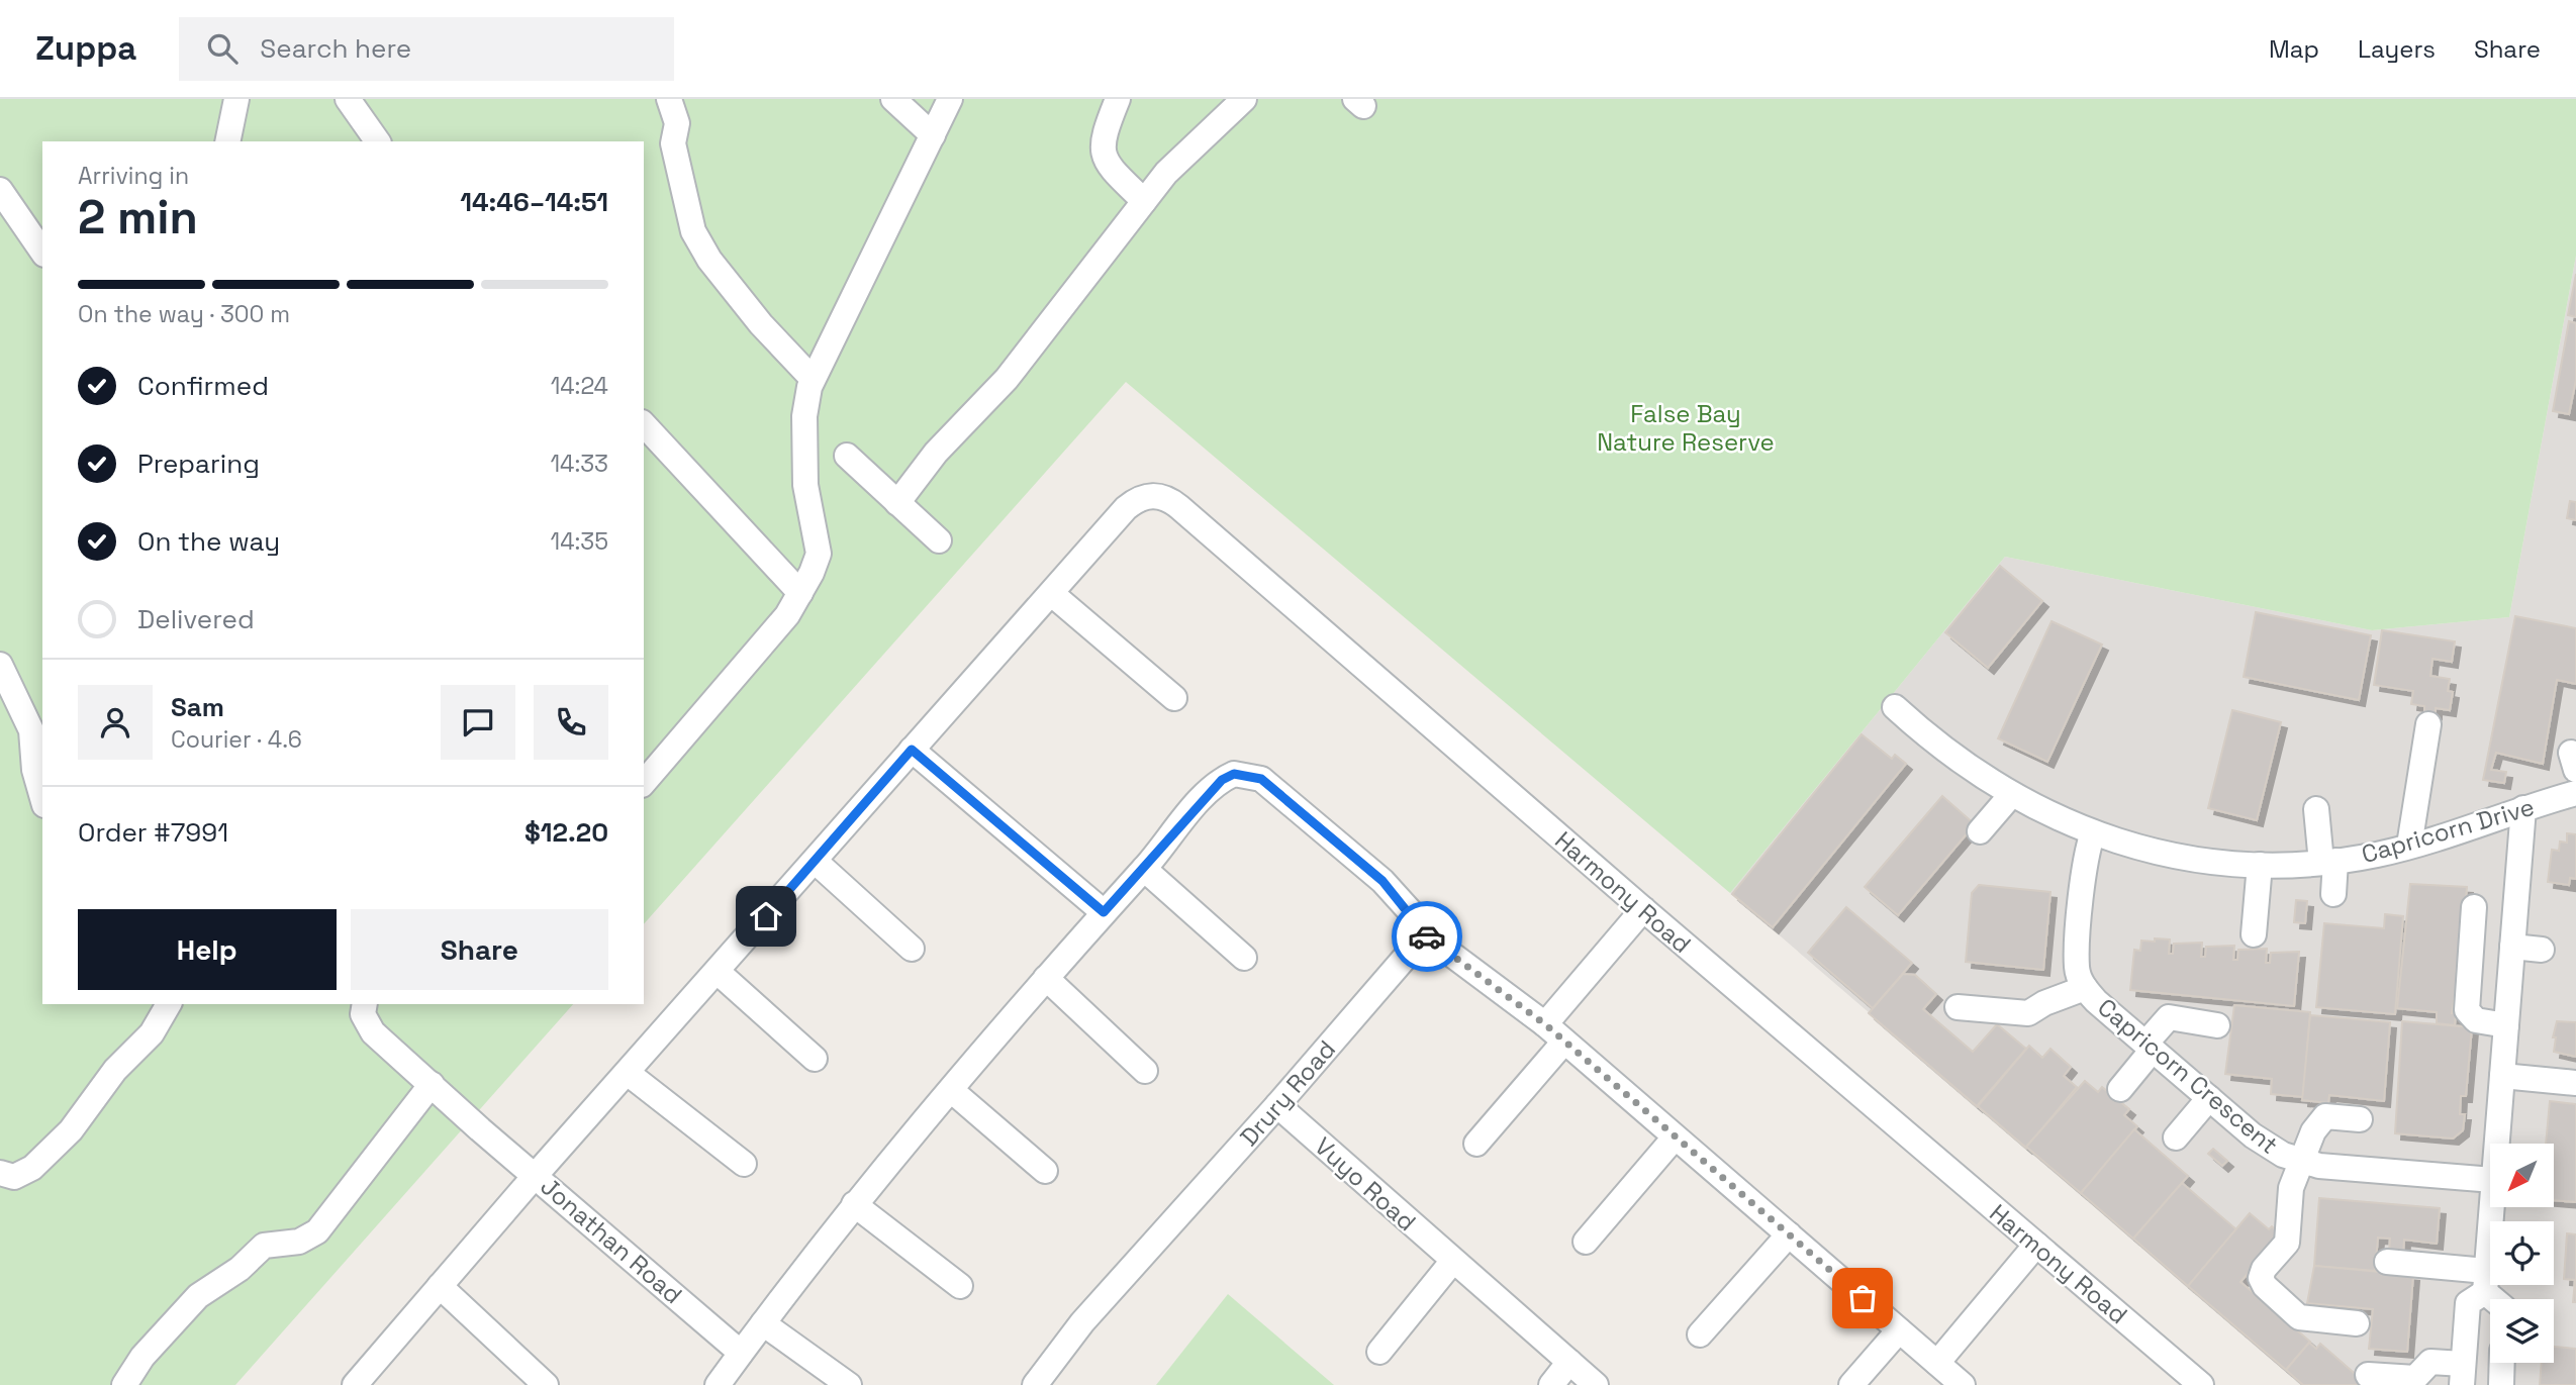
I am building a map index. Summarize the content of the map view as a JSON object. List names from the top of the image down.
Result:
{
  "streets": {
    "street": [
      "Capricorn Drive",
      "Harmony Road",
      "Capricorn Crescent",
      "Drury Road",
      "Vuyo Road",
      "Jonathan Road"
    ]
  },
  "crossings": [
    ["Capricorn Drive", "Capricorn Crescent"],
    ["Harmony Road", "Jonathan Road"],
    ["Drury Road", "Vuyo Road"]
  ],
  "parks": ["False Bay Nature Reserve"],
  "north": "bottom left",
  "page": {
    "header": "Zuppa",
    "search": "Search here",
    "nav": ["Map", "Layers", "Share"],
    "heading": ["2 min", "Arriving in", "14:46–14:51"],
    "panel": [
      "Sam",
      "Courier · 4.6",
      "Order #7991",
      "$12.20"
    ],
    "bar": "On the way · 300 m",
    "list": [
      ["Confirmed", "14:24"],
      ["Preparing", "14:33"],
      ["On the way", "14:35"],
      "Delivered"
    ],
    "buttons": ["Help", "Share"]
  }
}
